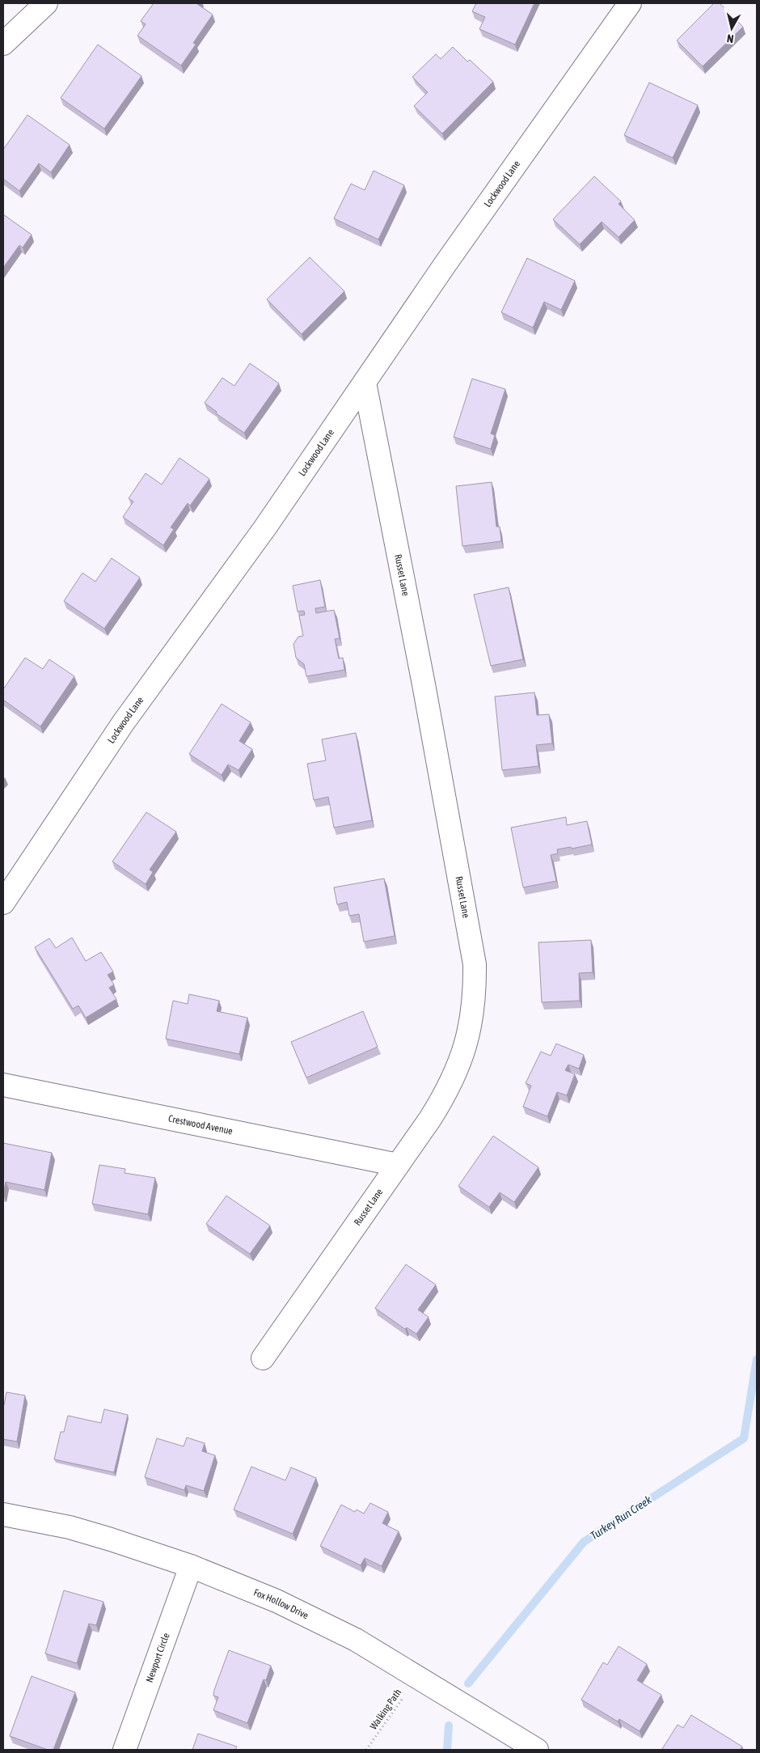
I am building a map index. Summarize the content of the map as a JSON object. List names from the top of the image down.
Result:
{
  "streets": {
    "street": [
      "Lockwood Lane",
      "Russet Lane",
      "Crestwood Avenue",
      "Fox Hollow Drive",
      "Newport Circle"
    ],
    "path": ["Walking Path"]
  },
  "crossings": [
    ["Lockwood Lane", "Russet Lane"],
    ["Russet Lane", "Crestwood Avenue"],
    ["Fox Hollow Drive", "Newport Circle"],
    ["Fox Hollow Drive", "Walking Path"]
  ],
  "water": ["Turkey Run Creek"],
  "north": "bottom"
}
